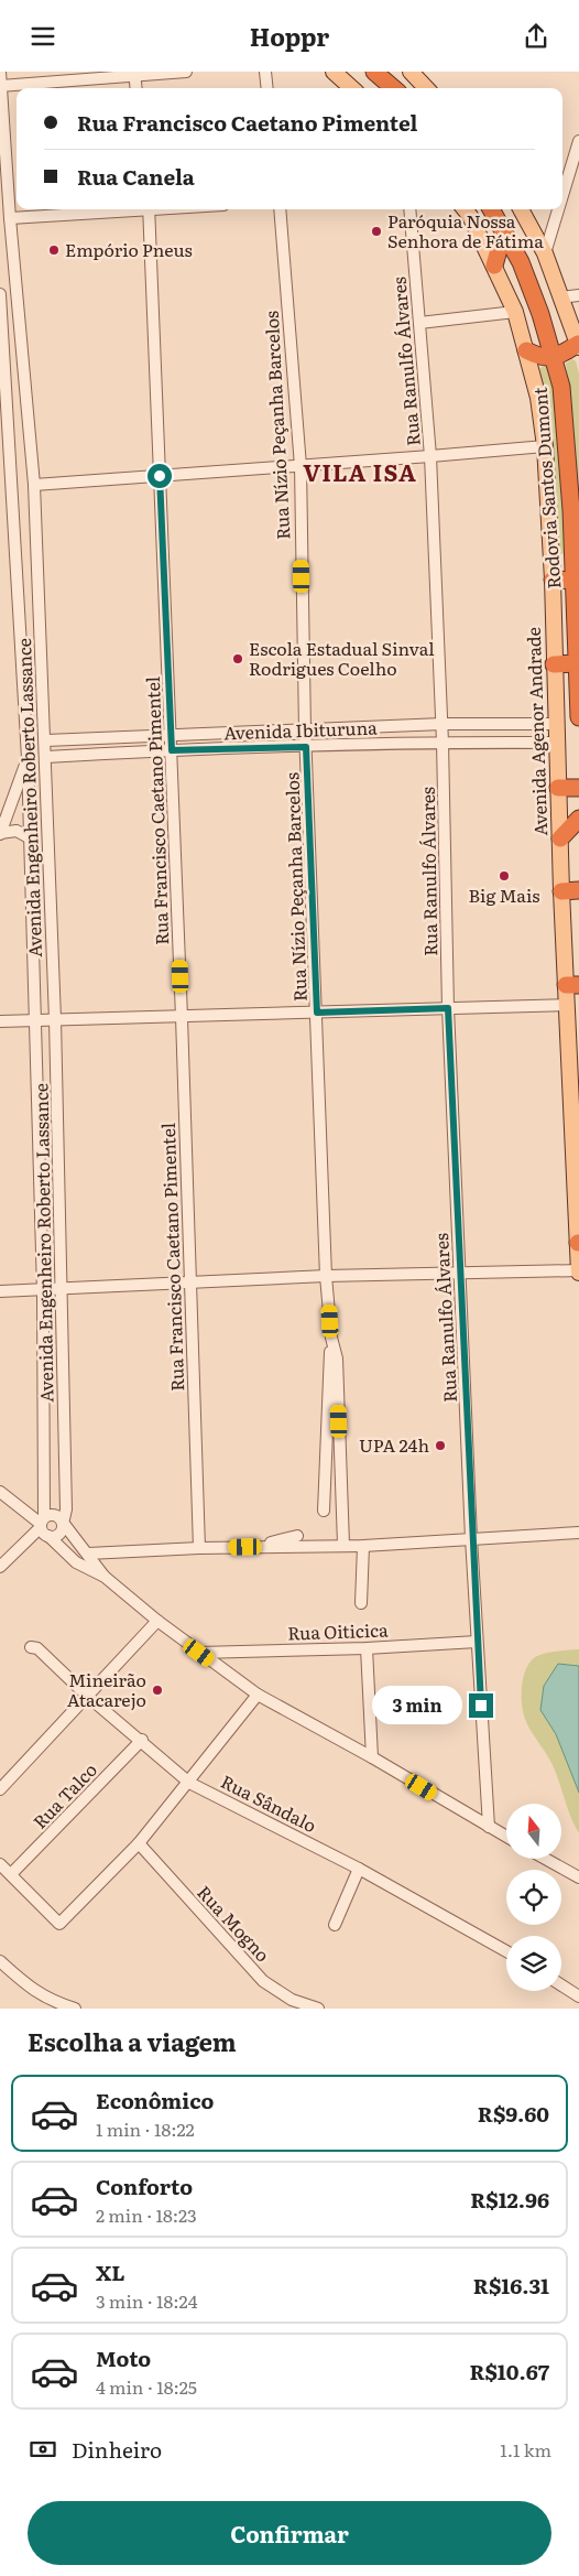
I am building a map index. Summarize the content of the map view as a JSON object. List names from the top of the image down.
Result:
{
  "streets": {
    "highway": ["Rodovia Santos Dumont"],
    "main road": ["Avenida Agenor Andrade"],
    "street": [
      "Rua Ranulfo Álvares",
      "Rua Nízio Peçanha Barcelos",
      "Avenida Ibituruna",
      "Avenida Engenheiro Roberto Lassance",
      "Rua Francisco Caetano Pimentel",
      "Rua Oiticica",
      "Rua Talco",
      "Rua Sândalo",
      "Rua Mogno"
    ]
  },
  "crossings": [
    ["Rua Ranulfo Álvares", "Avenida Ibituruna"],
    ["Rua Ranulfo Álvares", "Rua Oiticica"],
    ["Rua Nízio Peçanha Barcelos", "Avenida Ibituruna"],
    ["Avenida Ibituruna", "Avenida Agenor Andrade"],
    ["Avenida Ibituruna", "Avenida Engenheiro Roberto Lassance"],
    ["Avenida Ibituruna", "Rua Francisco Caetano Pimentel"],
    ["Rua Talco", "Rua Sândalo"]
  ],
  "districts": ["VILA ISA"],
  "places": [
    "Paróquia Nossa Senhora de Fátima",
    "Empório Pneus",
    "Escola Estadual Sinval Rodrigues Coelho",
    "Big Mais",
    "UPA 24h",
    "Mineirão Atacarejo"
  ],
  "north": "top",
  "page": {
    "header": "Hoppr",
    "banner": ["Rua Francisco Caetano Pimentel", "Rua Canela"],
    "bubble": "3 min",
    "heading": "Escolha a viagem",
    "list": [
      {
        "name": "Econômico",
        "note": "1 min · 18:22",
        "value": "R$9.60"
      },
      {
        "name": "Conforto",
        "note": "2 min · 18:23",
        "value": "R$12.96"
      },
      {
        "name": "XL",
        "note": "3 min · 18:24",
        "value": "R$16.31"
      },
      {
        "name": "Moto",
        "note": "4 min · 18:25",
        "value": "R$10.67"
      }
    ],
    "pay": ["Dinheiro", "1.1 km"],
    "buttons": "Confirmar"
  }
}
